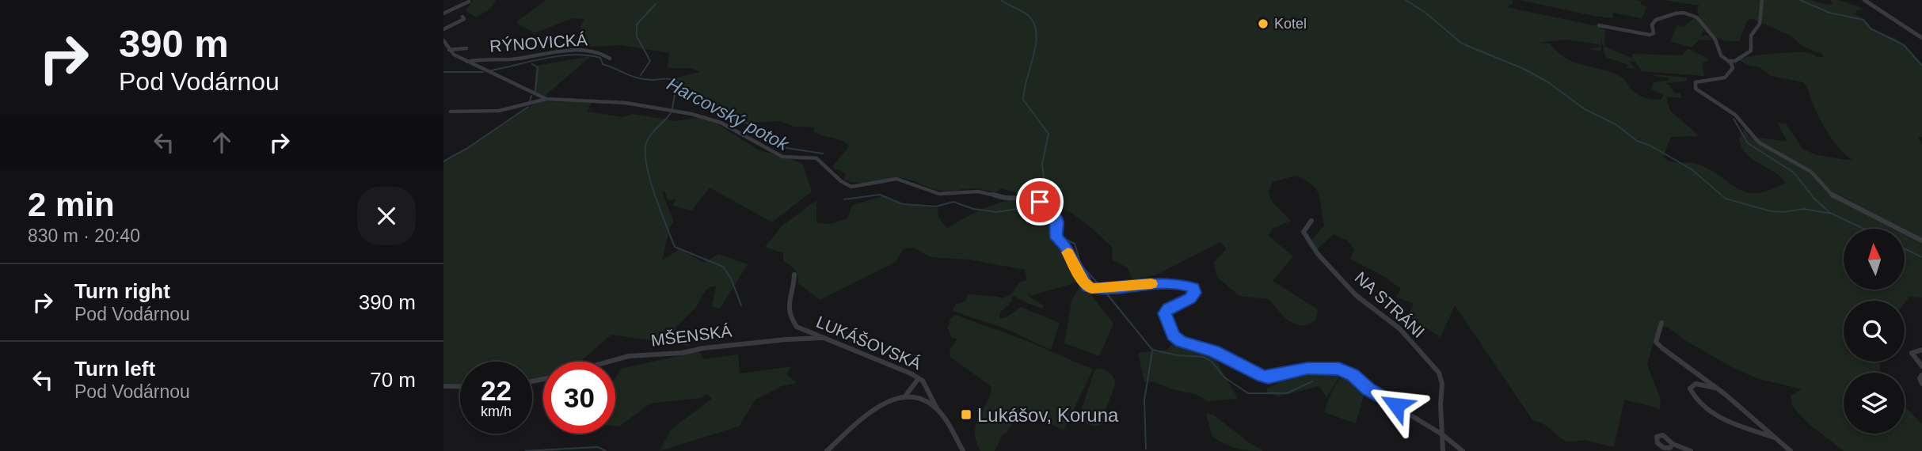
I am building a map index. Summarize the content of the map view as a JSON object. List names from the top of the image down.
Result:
{
  "streets": {
    "street": [
      "RÝNOVICKÁ",
      "NA STRÁNI",
      "MŠENSKÁ",
      "LUKÁŠOVSKÁ"
    ]
  },
  "crossings": [
    ["MŠENSKÁ", "LUKÁŠOVSKÁ"]
  ],
  "water": ["Harcovský potok"],
  "places": {
    "other": ["Kotel"],
    "transit": ["Lukášov, Koruna"]
  },
  "north": "top",
  "page": {
    "turn": ["390 m", "Pod Vodárnou"],
    "heading": ["2 min", "830 m · 20:40"],
    "list": [
      {
        "name": "Turn right",
        "note": "Pod Vodárnou",
        "value": "390 m"
      },
      {
        "name": "Turn left",
        "note": "Pod Vodárnou",
        "value": "70 m"
      }
    ],
    "speed": "22 km/h",
    "limit": "30"
  }
}
